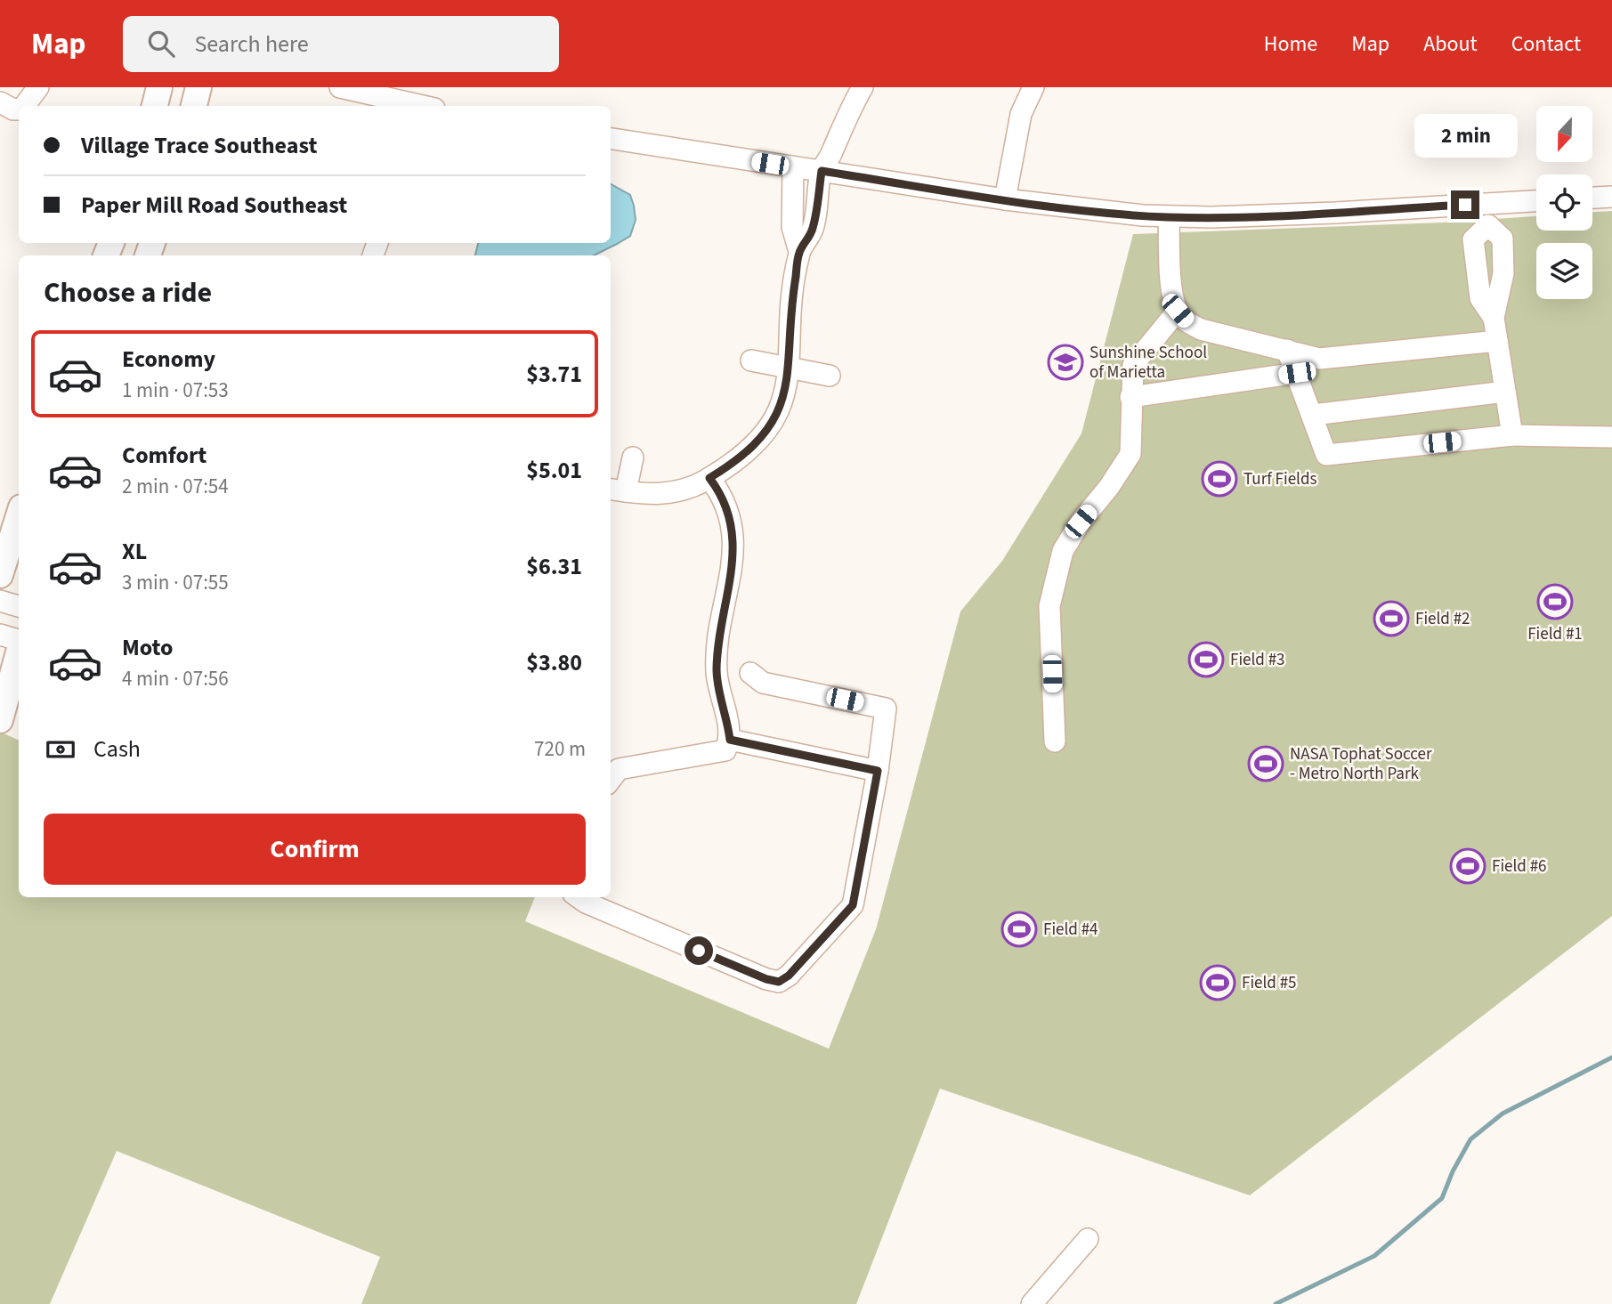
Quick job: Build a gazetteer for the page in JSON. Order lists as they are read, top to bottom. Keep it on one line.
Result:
{"places":{"school or university":["Sunshine School of Marietta"],"sports":["Turf Fields","Field #1","Field #2","Field #3","NASA Tophat Soccer - Metro North Park","Field #6","Field #4","Field #5"]},"north":"bottom","page":{"header":"Map","search":"Search here","nav":["Home","Map","About","Contact"],"banner":["Village Trace Southeast","Paper Mill Road Southeast"],"bubble":"2 min","heading":"Choose a ride","list":[{"name":"Economy","note":"1 min · 07:53","value":"$3.71"},{"name":"Comfort","note":"2 min · 07:54","value":"$5.01"},{"name":"XL","note":"3 min · 07:55","value":"$6.31"},{"name":"Moto","note":"4 min · 07:56","value":"$3.80"}],"pay":["Cash","720 m"],"buttons":"Confirm"}}
